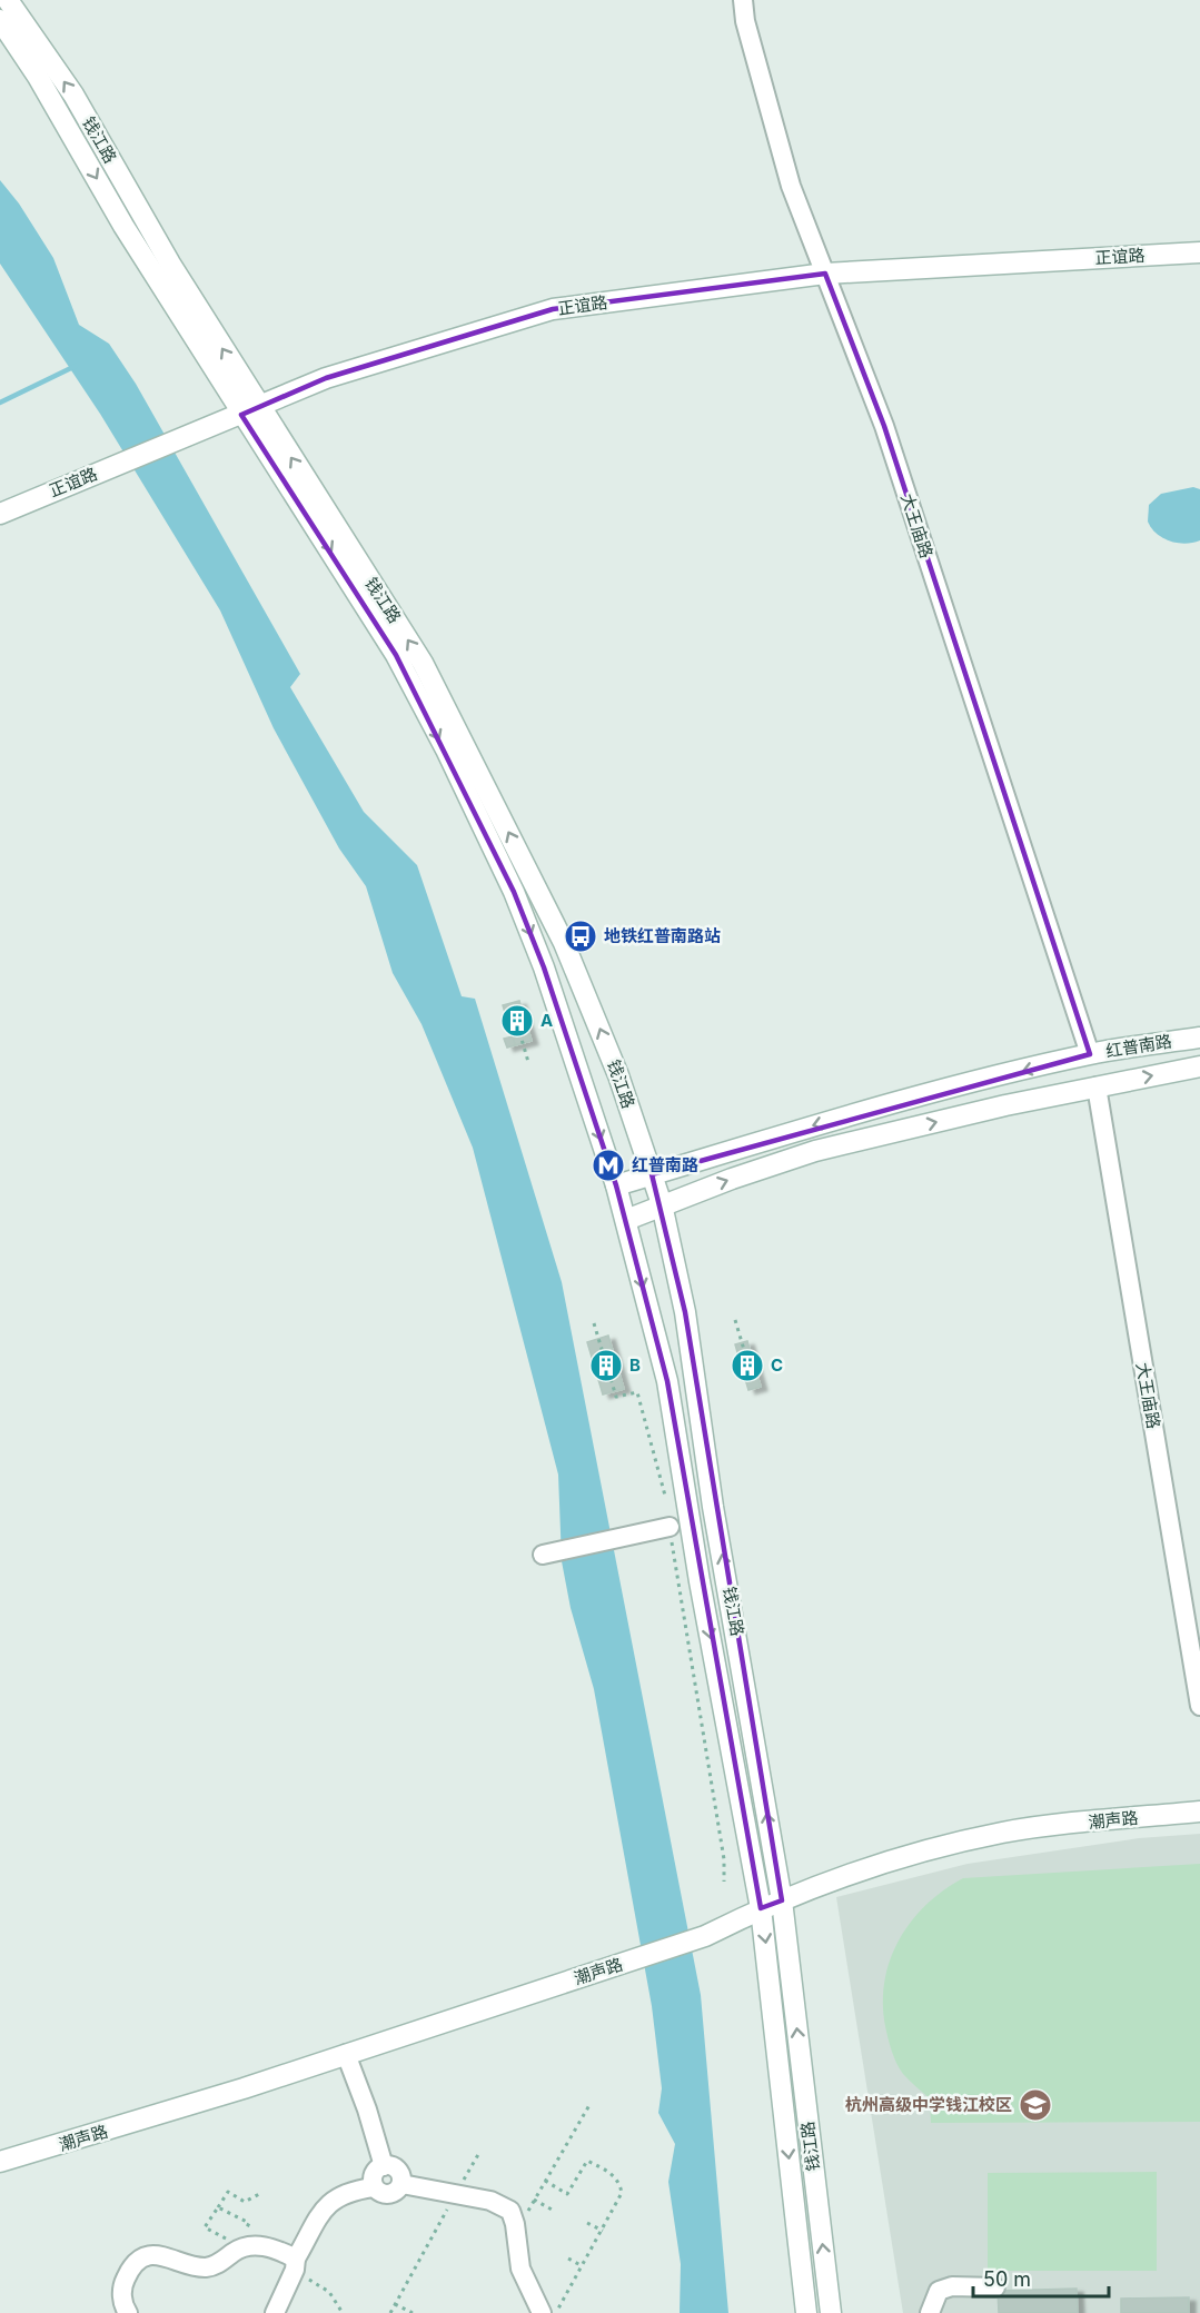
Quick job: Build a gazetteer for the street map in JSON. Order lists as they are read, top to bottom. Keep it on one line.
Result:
{"streets":{"main road":["钱江路","正谊路","红普南路","潮声路"],"street":["大王庙路"]},"crossings":[["钱江路","正谊路"],["钱江路","红普南路"],["钱江路","潮声路"],["正谊路","大王庙路"],["大王庙路","红普南路"]],"places":{"bus stop":["地铁红普南路站"],"building":["A","B","C"],"metro station":["红普南路"],"school or university":["杭州高级中学钱江校区"]},"scale_bar":"50 m"}
